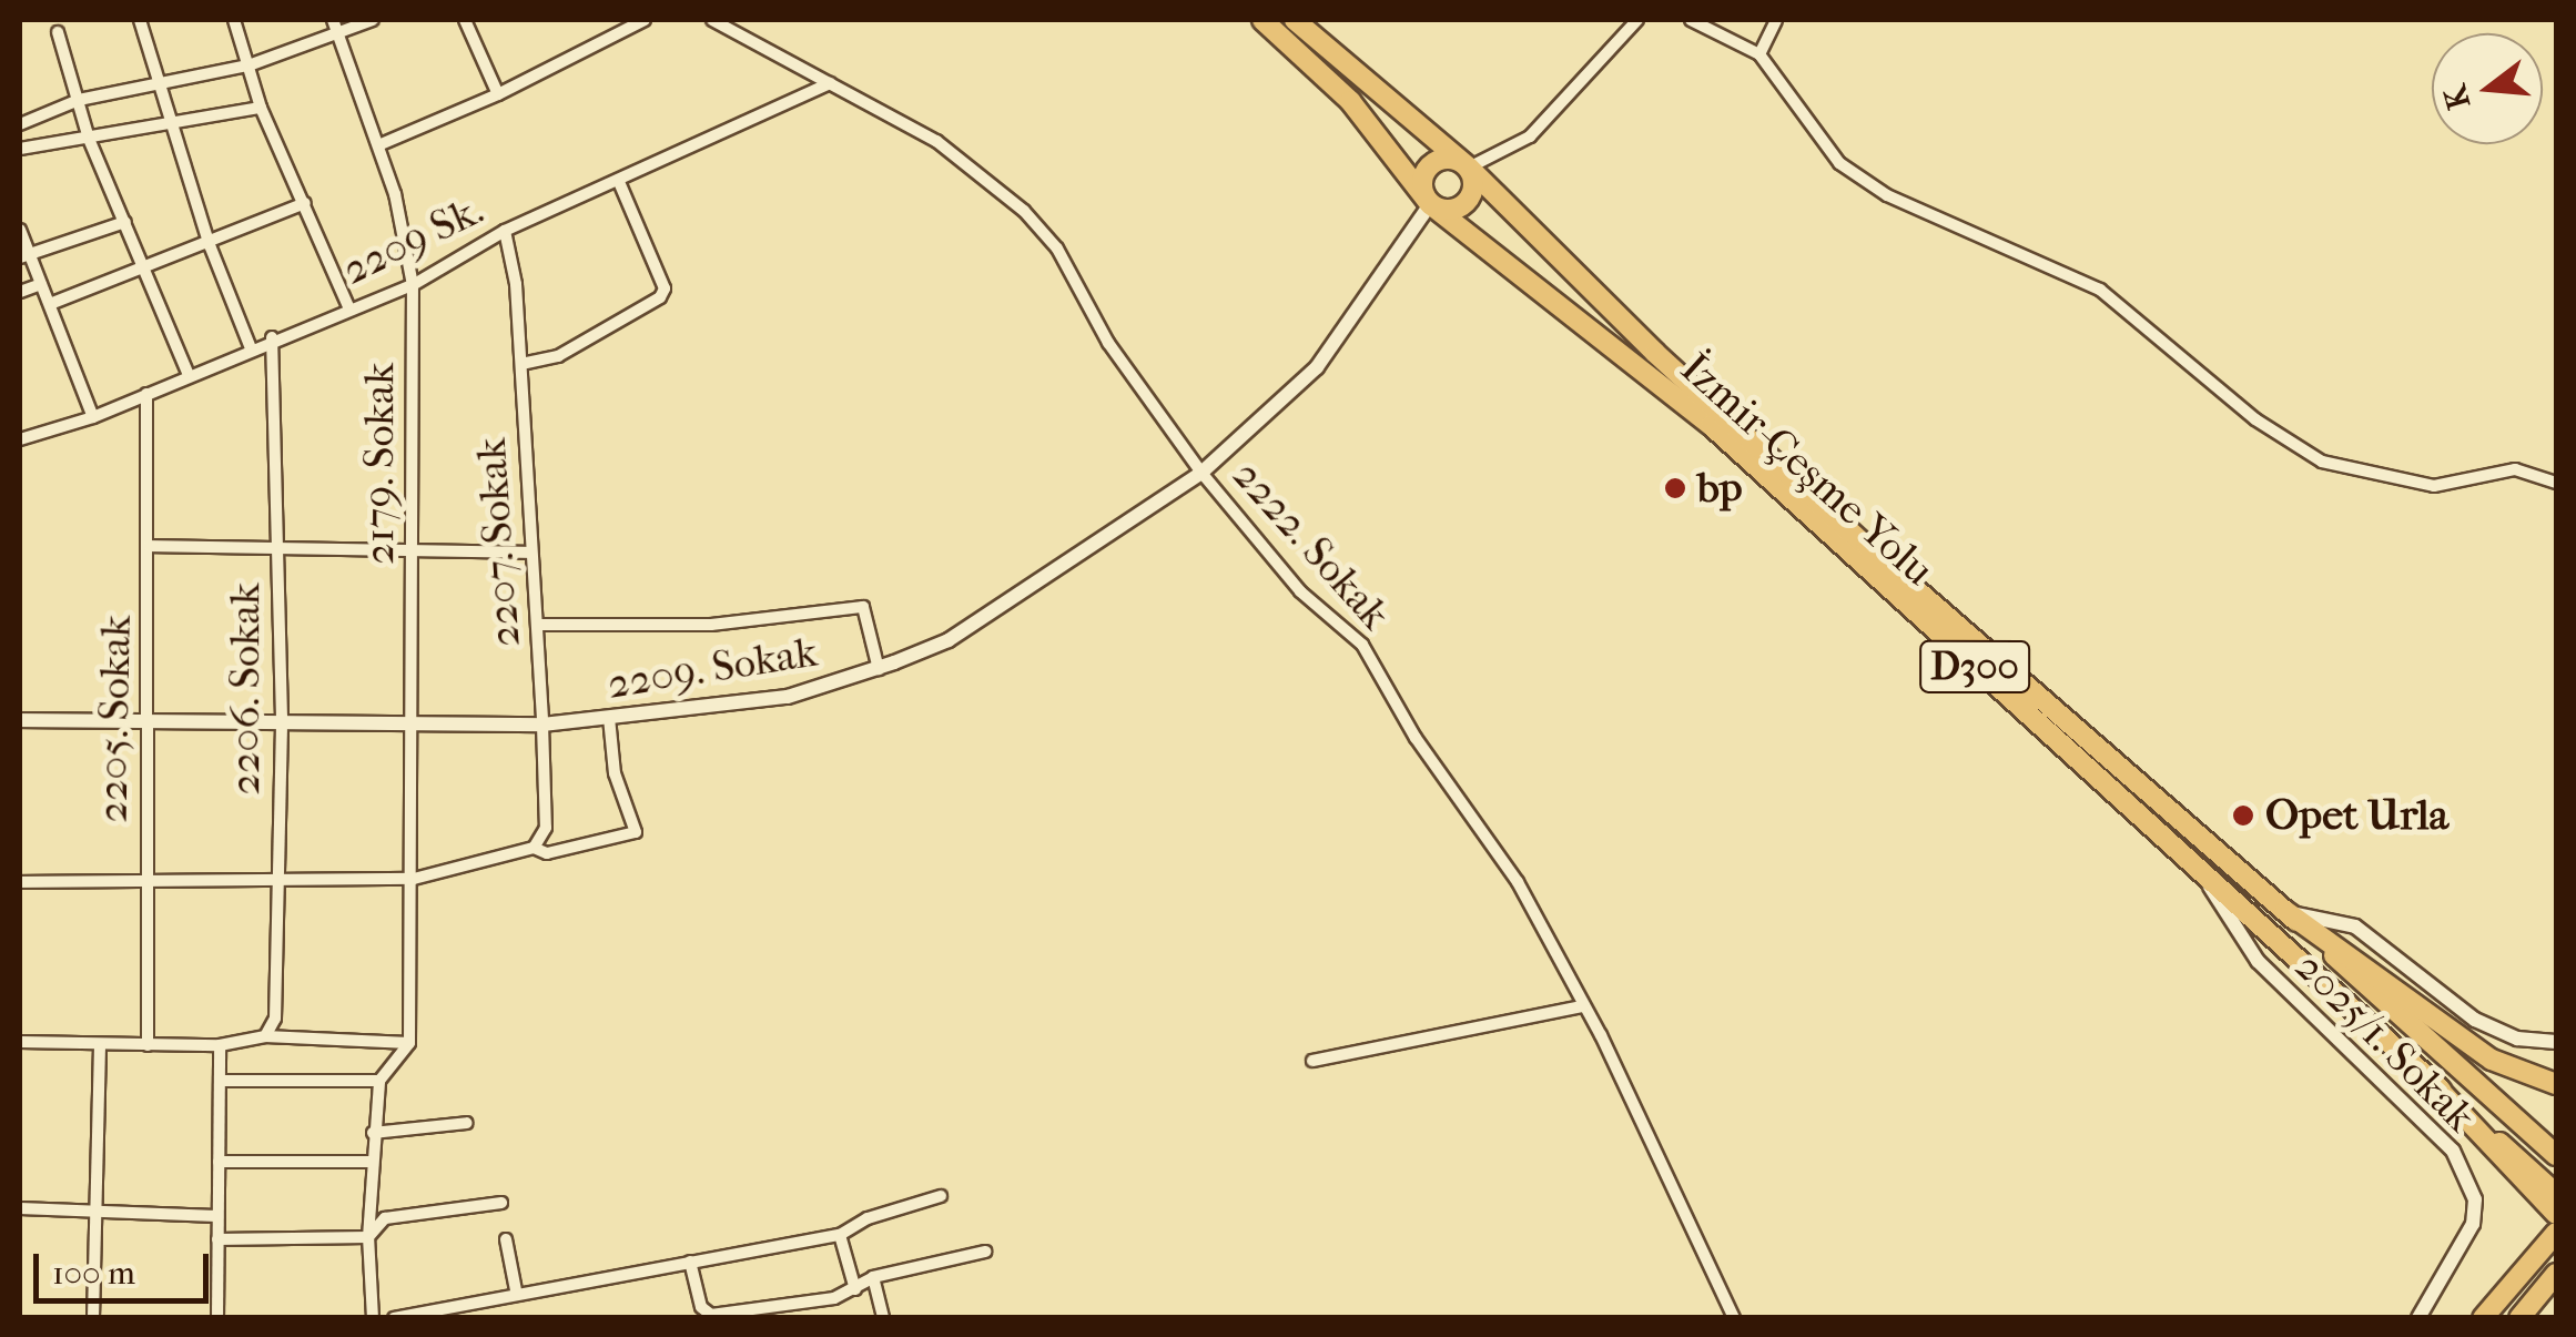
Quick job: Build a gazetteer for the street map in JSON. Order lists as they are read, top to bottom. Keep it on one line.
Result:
{"streets":{"highway":["İzmir-Çeşme Yolu","D300"],"street":["2209 Sk.","2179. Sokak","2207. Sokak","2222. Sokak","2209. Sokak","2206. Sokak","2205. Sokak","2025/1. Sokak"]},"crossings":[["2209 Sk.","2179. Sokak"],["2209 Sk.","2207. Sokak"],["2209 Sk.","2222. Sokak"],["2209 Sk.","2206. Sokak"],["2209 Sk.","2205. Sokak"],["2179. Sokak","2209. Sokak"],["İzmir-Çeşme Yolu","2209. Sokak"],["İzmir-Çeşme Yolu","2025/1. Sokak"],["2207. Sokak","2209. Sokak"],["2222. Sokak","2209. Sokak"],["2209. Sokak","2206. Sokak"],["2209. Sokak","2205. Sokak"]],"places":["bp","Opet Urla"],"scale_bar":"100 m","north":"left"}
